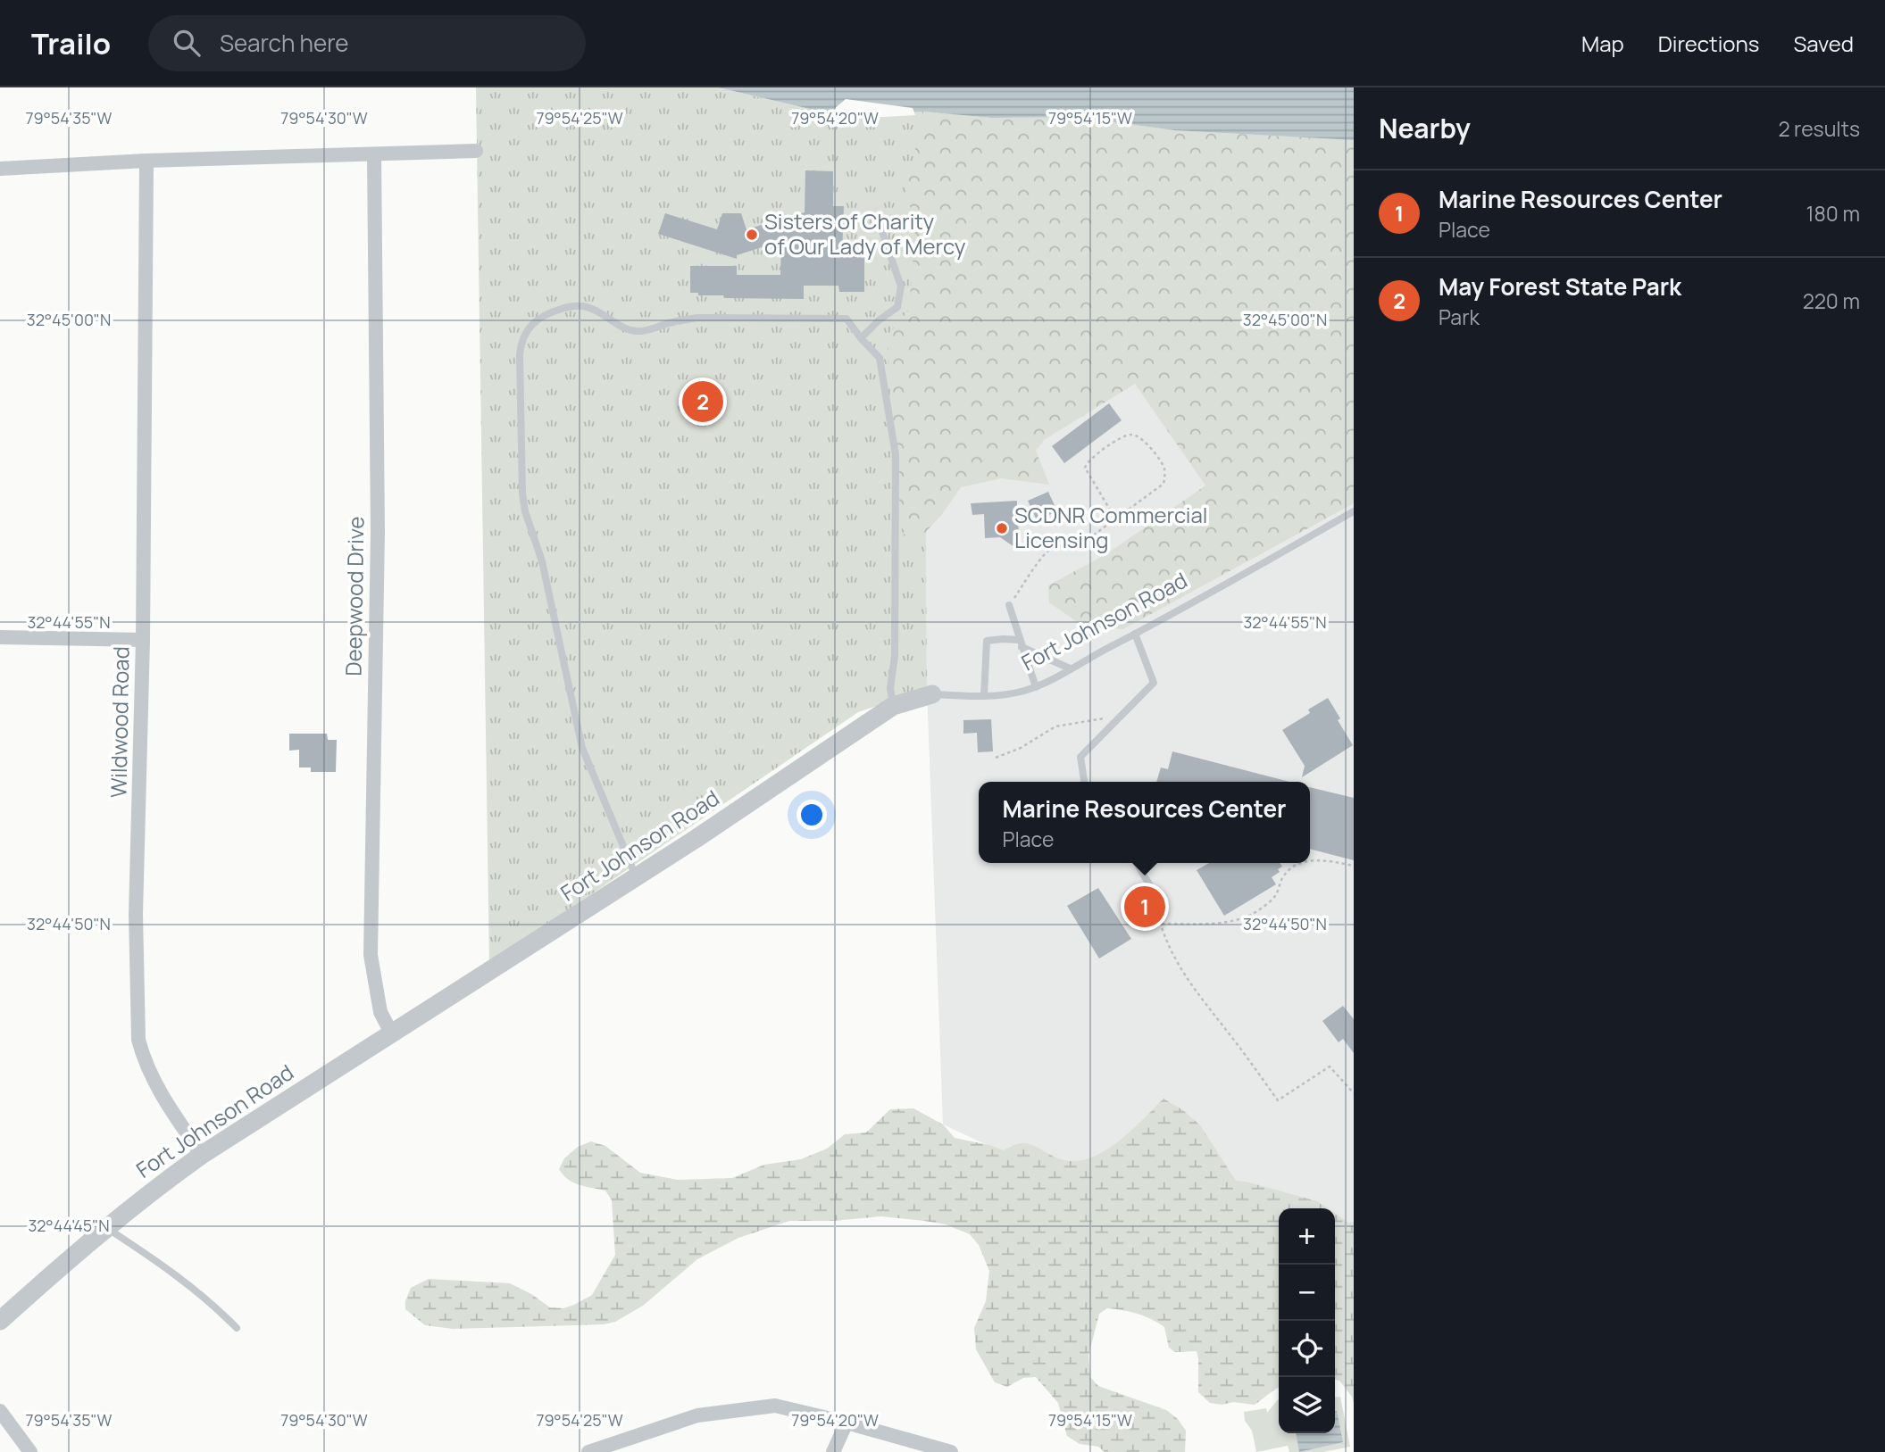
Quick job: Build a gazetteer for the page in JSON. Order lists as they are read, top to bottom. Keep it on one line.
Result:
{"streets":{"street":["Deepwood Drive","Fort Johnson Road","Wildwood Road"]},"crossings":[["Deepwood Drive","Fort Johnson Road"],["Fort Johnson Road","Wildwood Road"]],"places":["Sisters of Charity of Our Lady of Mercy","SCDNR Commercial Licensing"],"page":{"header":"Trailo","search":"Search here","nav":["Map","Directions","Saved"],"heading":["Nearby","2 results"],"list":[{"mark":"1","name":"Marine Resources Center","note":"Place","value":"180 m"},{"mark":"2","name":"May Forest State Park","note":"Park","value":"220 m"}],"pins":["2","1"],"popup":["Marine Resources Center","Place"],"map_buttons":["+","−"]},"coordinates":["79°54'35\"W","79°54'30\"W","79°54'25\"W","79°54'20\"W","79°54'15\"W","32°45'00\"N","32°44'55\"N","32°44'50\"N","32°44'45\"N"]}
